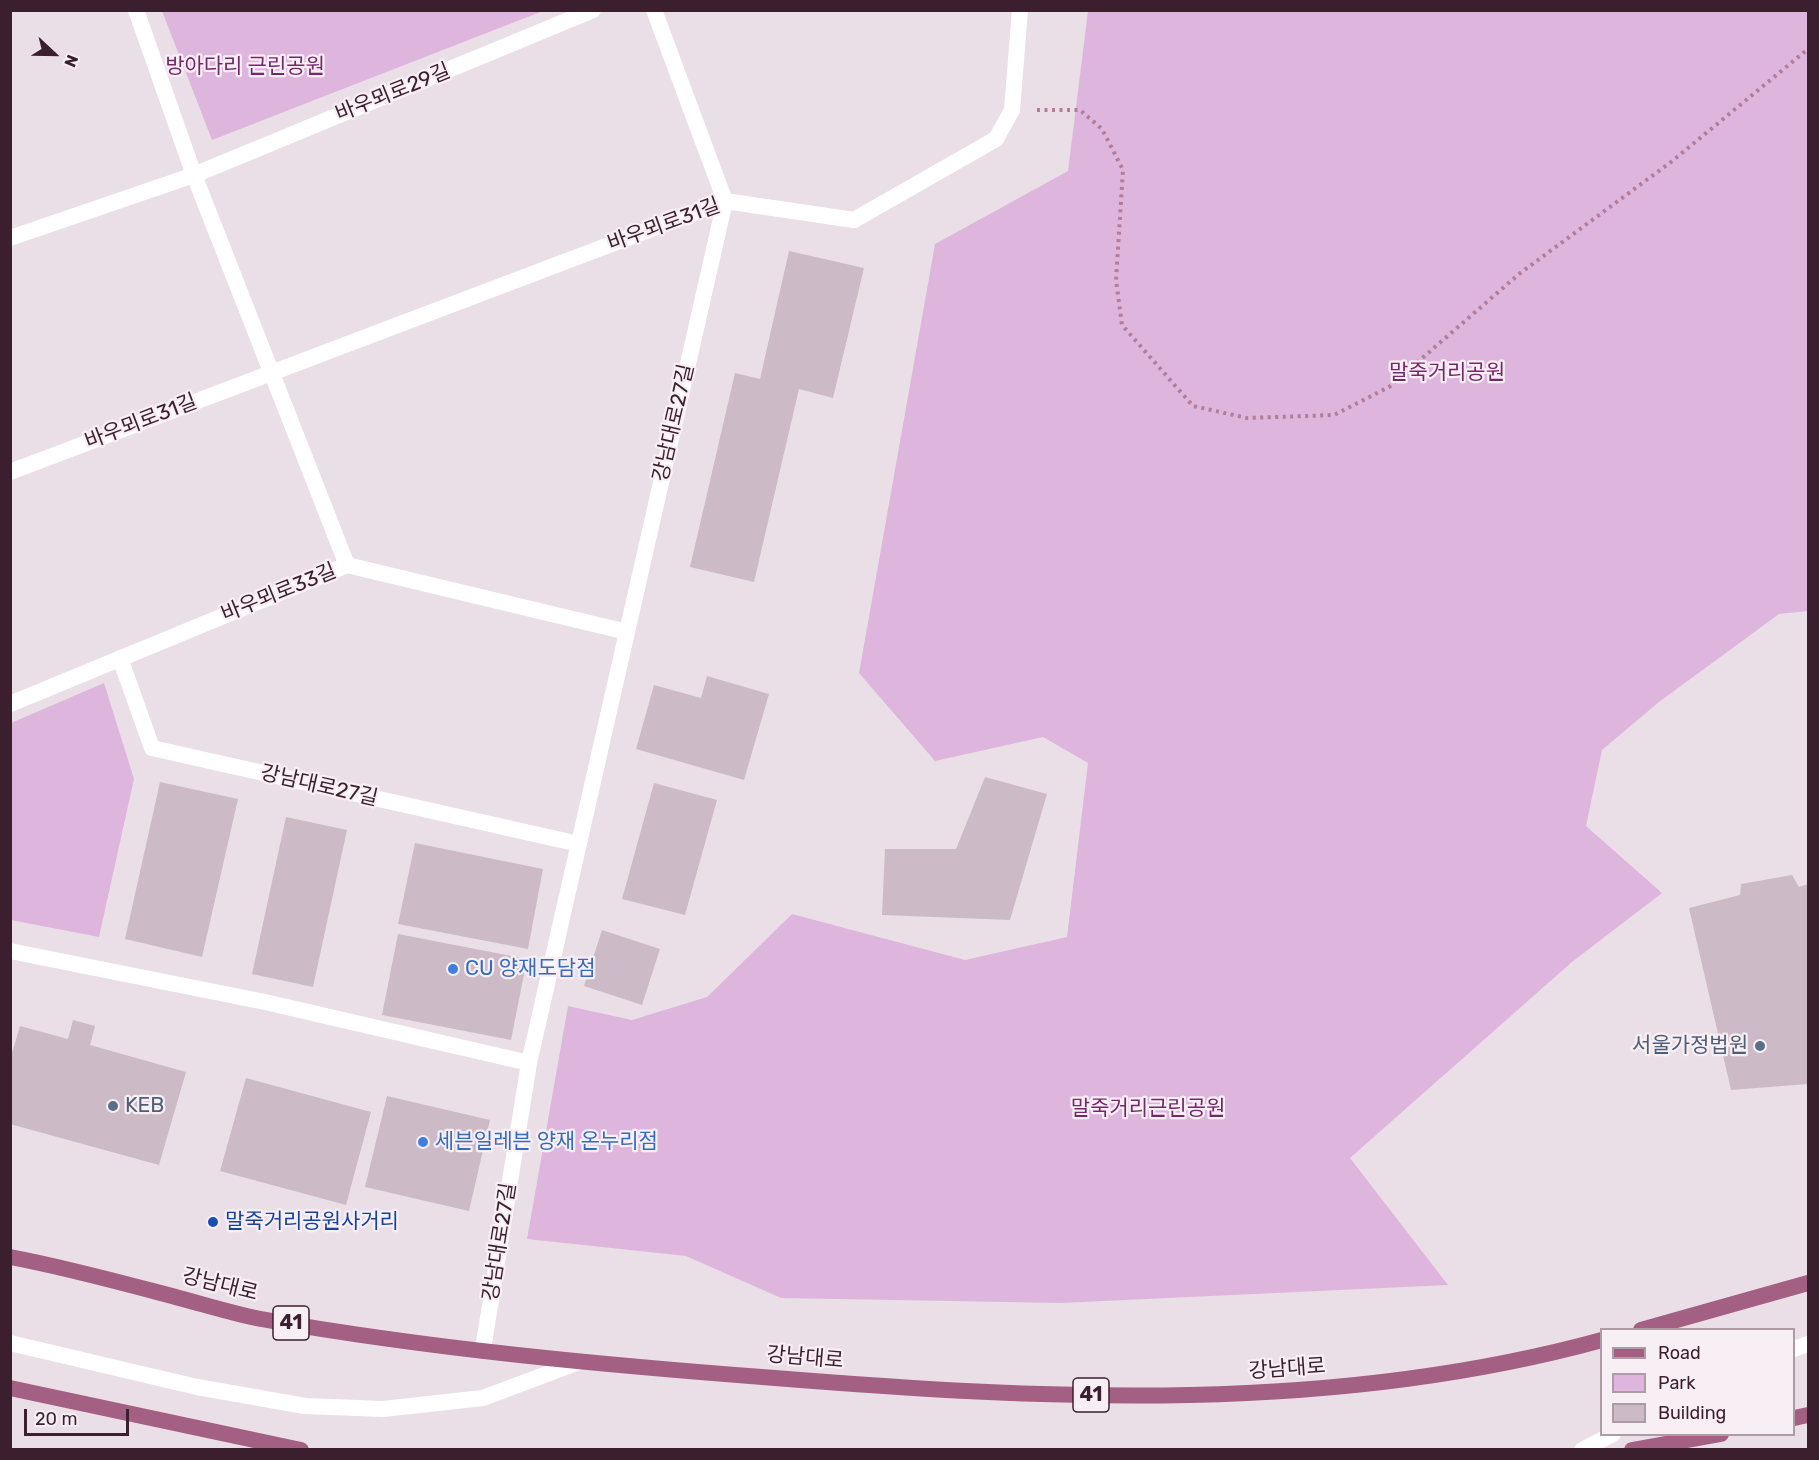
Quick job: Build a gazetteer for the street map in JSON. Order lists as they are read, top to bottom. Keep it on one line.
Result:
{"streets":{"main road":["강남대로","41"],"street":["바우뫼로29길","바우뫼로31길","강남대로27길","바우뫼로33길"]},"crossings":[["바우뫼로31길","강남대로27길"],["강남대로27길","바우뫼로33길"],["강남대로27길","강남대로"]],"parks":["방아다리 근린공원","말죽거리공원","말죽거리근린공원"],"places":["CU 양재도담점","서울가정법원","KEB","세븐일레븐 양재 온누리점","말죽거리공원사거리"],"legend":["Road","Park","Building"],"scale_bar":"20 m","north":"right"}
